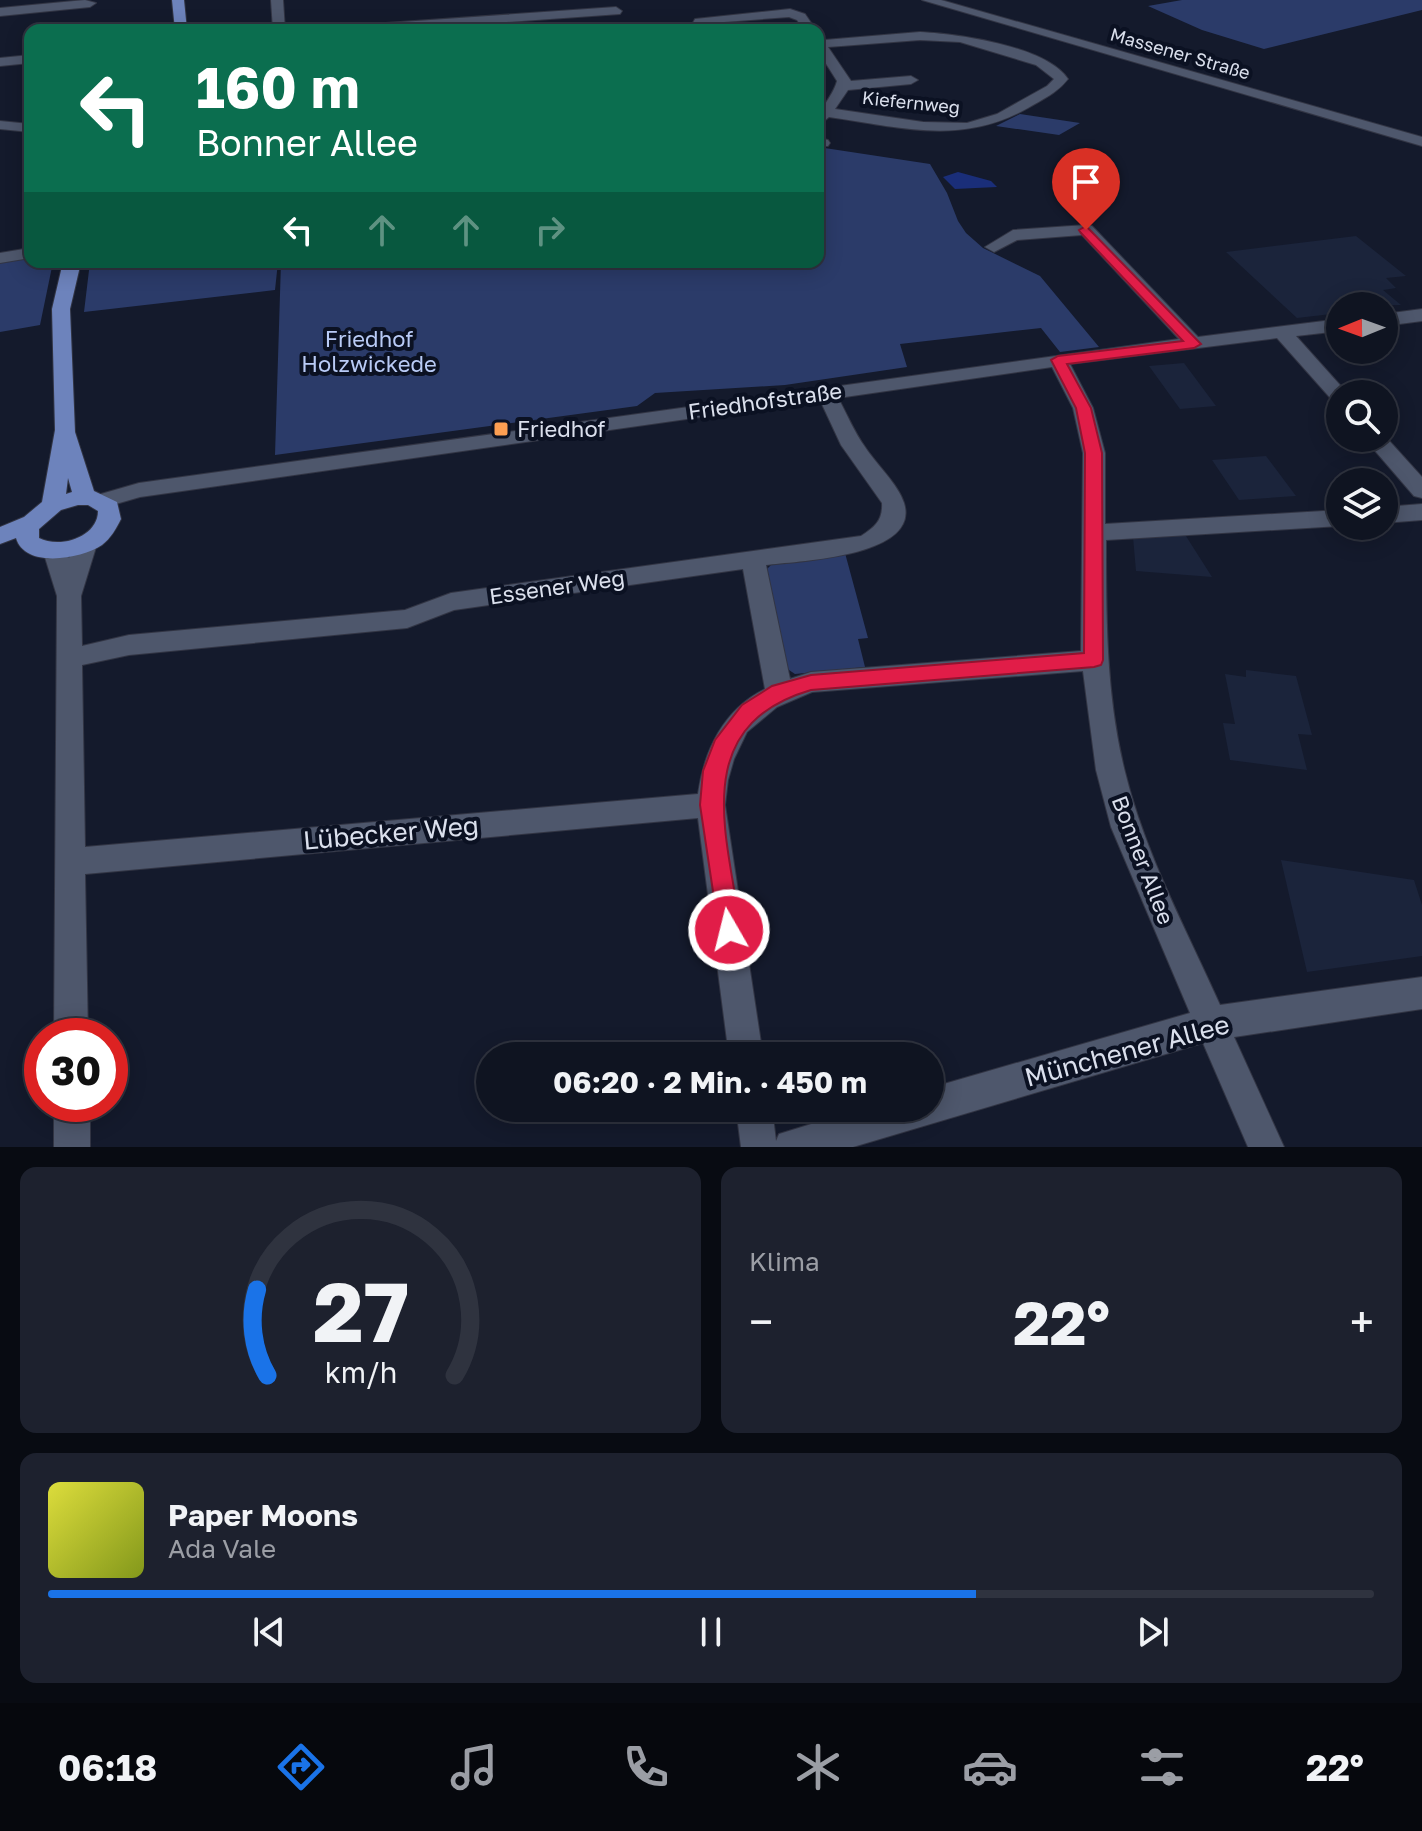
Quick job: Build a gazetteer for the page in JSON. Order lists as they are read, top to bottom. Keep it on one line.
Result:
{"streets":{"street":["Massener Straße","Kiefernweg","Friedhofstraße","Essener Weg","Lübecker Weg","Bonner Allee","Münchener Allee"]},"crossings":[["Friedhofstraße","Essener Weg"],["Friedhofstraße","Bonner Allee"],["Bonner Allee","Münchener Allee"]],"parks":["Friedhof Holzwickede"],"places":{"transit":["Friedhof"]},"north":"left","page":{"turn":["160 m","Bonner Allee"],"limit":"30","trip":"06:20 · 2 Min. · 450 m","tile":"Klima","heat":["−","22°","+"],"song":["Paper Moons","Ada Vale"],"tabs":["06:18","22°"],"gauge":["27","km/h"]}}
